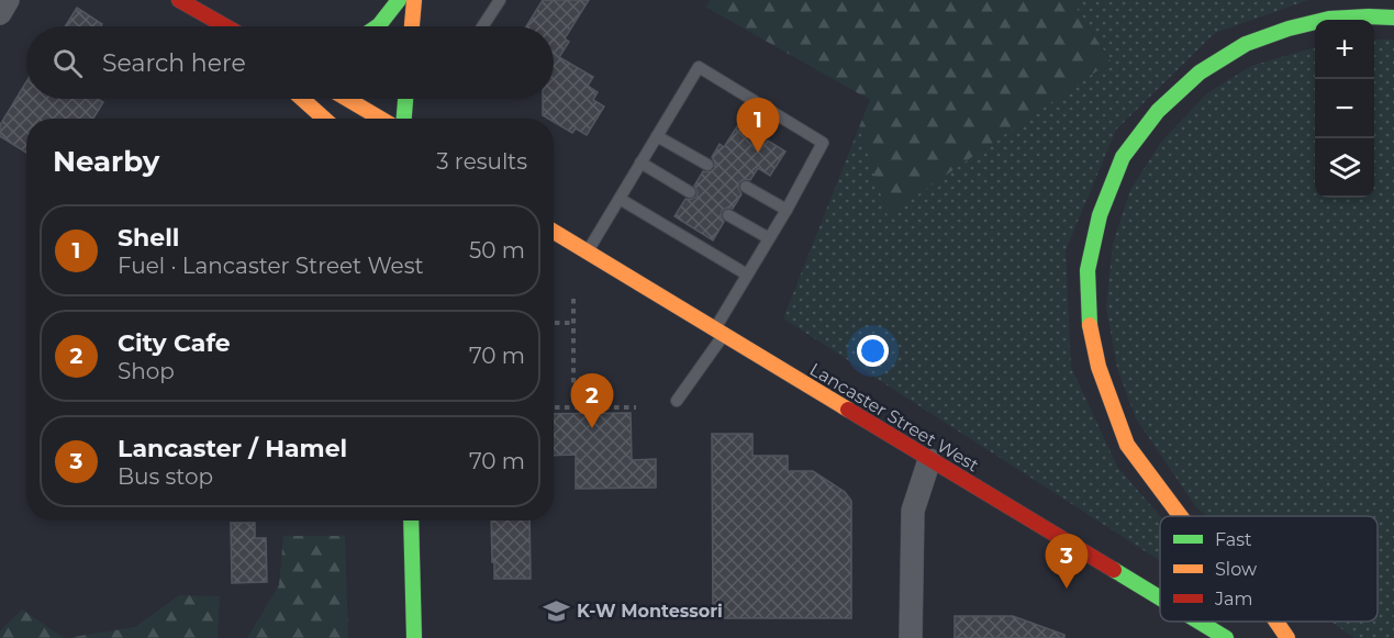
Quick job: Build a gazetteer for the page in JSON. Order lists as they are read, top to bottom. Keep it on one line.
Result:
{"streets":{"main road":["Lancaster Street West"]},"places":{"school or university":["K-W Montessori"]},"legend":["Fast","Slow","Jam"],"page":{"map_buttons":["+","−"],"search":"Search here","pins":["1","2","3"],"heading":["Nearby","3 results"],"list":[{"mark":"1","name":"Shell","note":"Fuel · Lancaster Street West","value":"50 m"},{"mark":"2","name":"City Cafe","note":"Shop","value":"70 m"},{"mark":"3","name":"Lancaster / Hamel","note":"Bus stop","value":"70 m"}]}}
